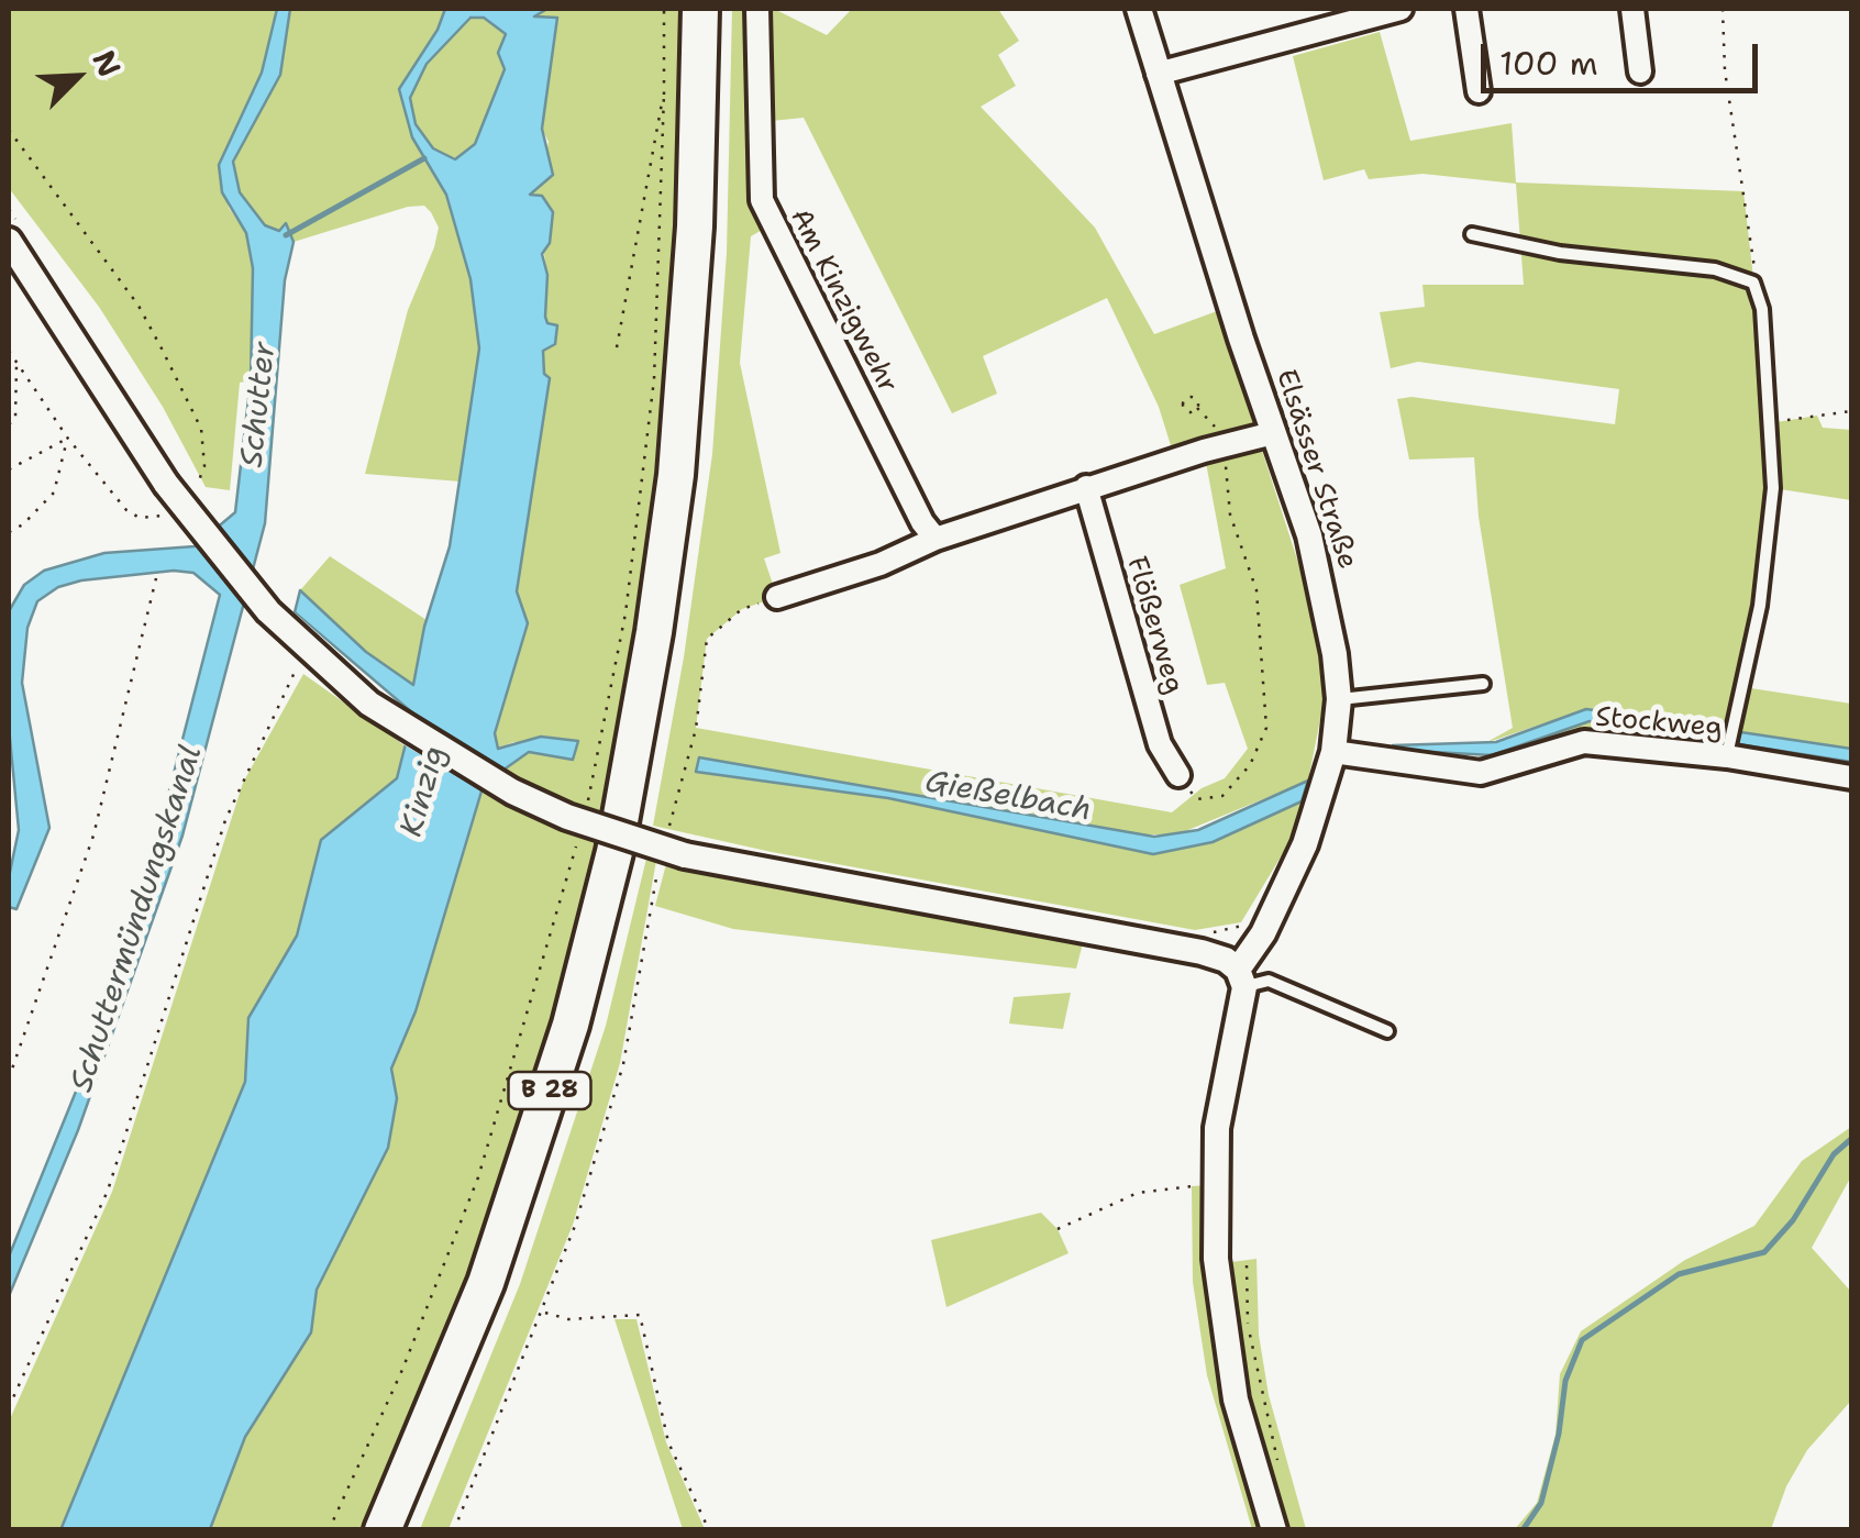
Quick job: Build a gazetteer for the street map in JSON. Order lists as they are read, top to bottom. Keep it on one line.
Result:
{"streets":{"highway":["B 28"],"street":["Am Kinzigwehr","Elsässer Straße","Flößerweg","Stockweg"]},"crossings":[["Elsässer Straße","Stockweg"]],"water":["Schutter","Kinzig","Gießelbach","Schuttermündungskanal"],"scale_bar":"100 m","north":"top right"}
